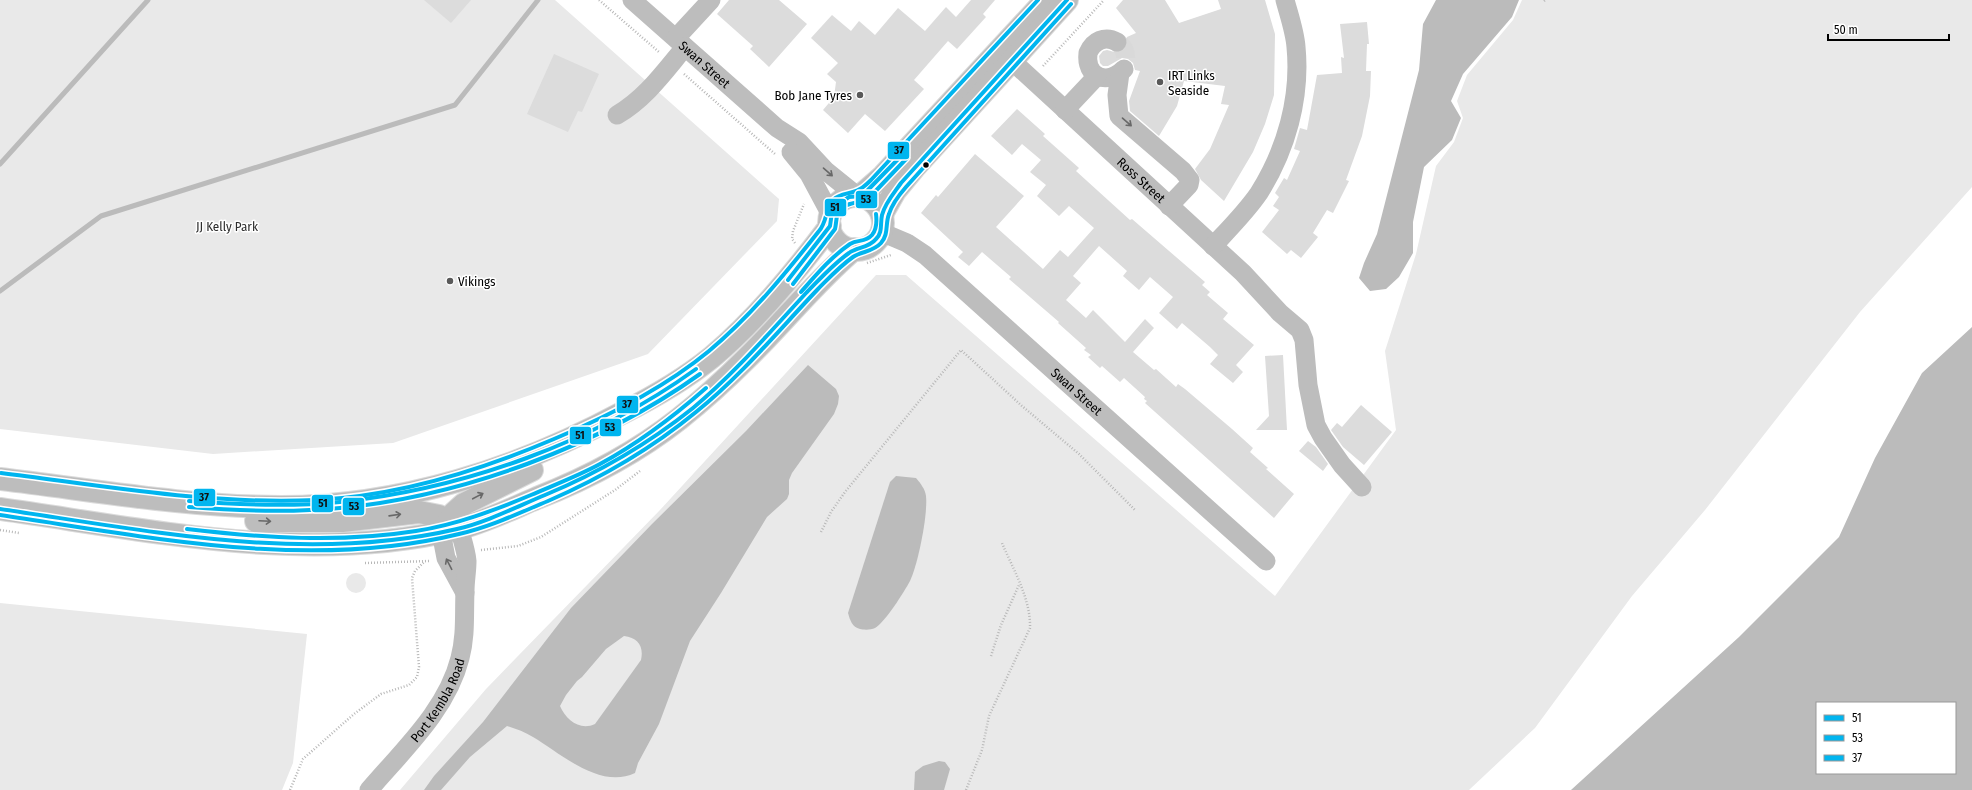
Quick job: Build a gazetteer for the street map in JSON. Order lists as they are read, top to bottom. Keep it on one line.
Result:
{"streets":{"street":["Swan Street","Ross Street","Port Kembla Road"]},"parks":["JJ Kelly Park"],"places":["IRT Links Seaside","Bob Jane Tyres","Vikings"],"lines":["transit line 51","transit line 37","transit line 53"],"legend":["51","53","37"],"scale_bar":"50 m"}
